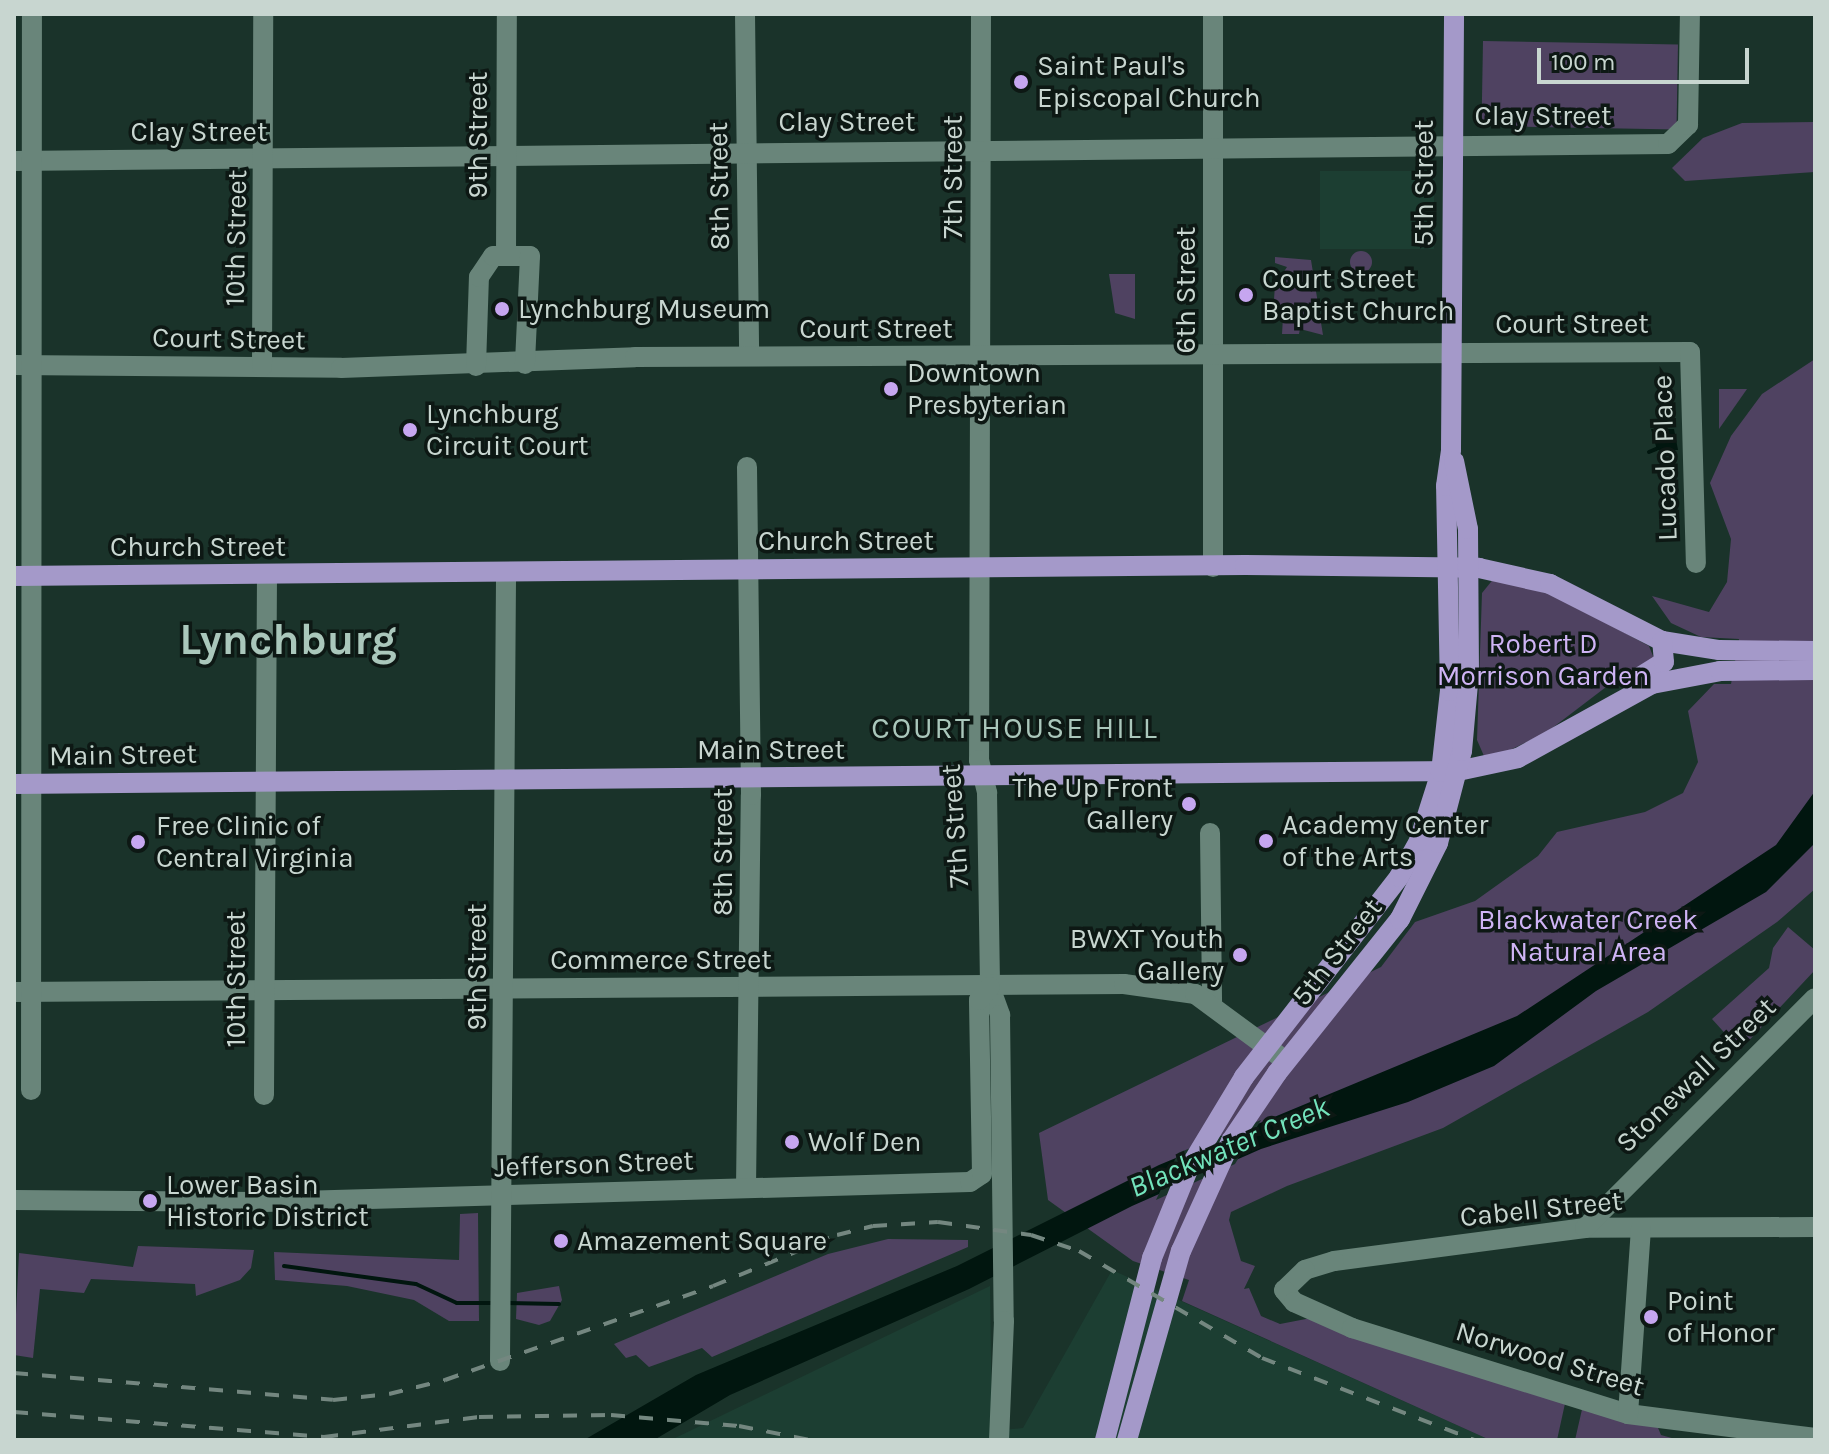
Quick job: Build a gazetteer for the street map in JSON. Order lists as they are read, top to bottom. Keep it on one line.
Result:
{"streets":{"main road":["5th Street","Church Street","Main Street"],"street":["Clay Street","9th Street","7th Street","8th Street","10th Street","6th Street","Court Street","Lucado Place","Commerce Street","Stonewall Street","Jefferson Street","Cabell Street","Norwood Street"]},"crossings":[["Clay Street","9th Street"],["Clay Street","7th Street"],["Clay Street","5th Street"],["Clay Street","8th Street"],["Clay Street","10th Street"],["Clay Street","6th Street"],["9th Street","Church Street"],["9th Street","Main Street"],["9th Street","Commerce Street"],["9th Street","Jefferson Street"],["7th Street","Court Street"],["7th Street","Church Street"],["7th Street","Main Street"],["7th Street","Commerce Street"],["7th Street","Jefferson Street"],["5th Street","Court Street"],["5th Street","Church Street"],["5th Street","Main Street"],["5th Street","Commerce Street"],["8th Street","Court Street"],["8th Street","Church Street"],["8th Street","Main Street"],["8th Street","Commerce Street"],["8th Street","Jefferson Street"],["10th Street","Court Street"],["10th Street","Church Street"],["10th Street","Main Street"],["10th Street","Commerce Street"],["6th Street","Court Street"],["6th Street","Church Street"],["Court Street","Lucado Place"],["Commerce Street","Jefferson Street"],["Stonewall Street","Cabell Street"],["Cabell Street","Norwood Street"]],"districts":["Lynchburg","COURT HOUSE HILL"],"water":["Blackwater Creek"],"parks":["Robert D Morrison Garden","Blackwater Creek Natural Area"],"places":["Saint Paul's Episcopal Church","Court Street Baptist Church","Lynchburg Museum","Downtown Presbyterian","Lynchburg Circuit Court","The Up Front Gallery","Academy Center of the Arts","Free Clinic of Central Virginia","BWXT Youth Gallery","Wolf Den","Lower Basin Historic District","Amazement Square","Point of Honor"],"scale_bar":"100 m"}
